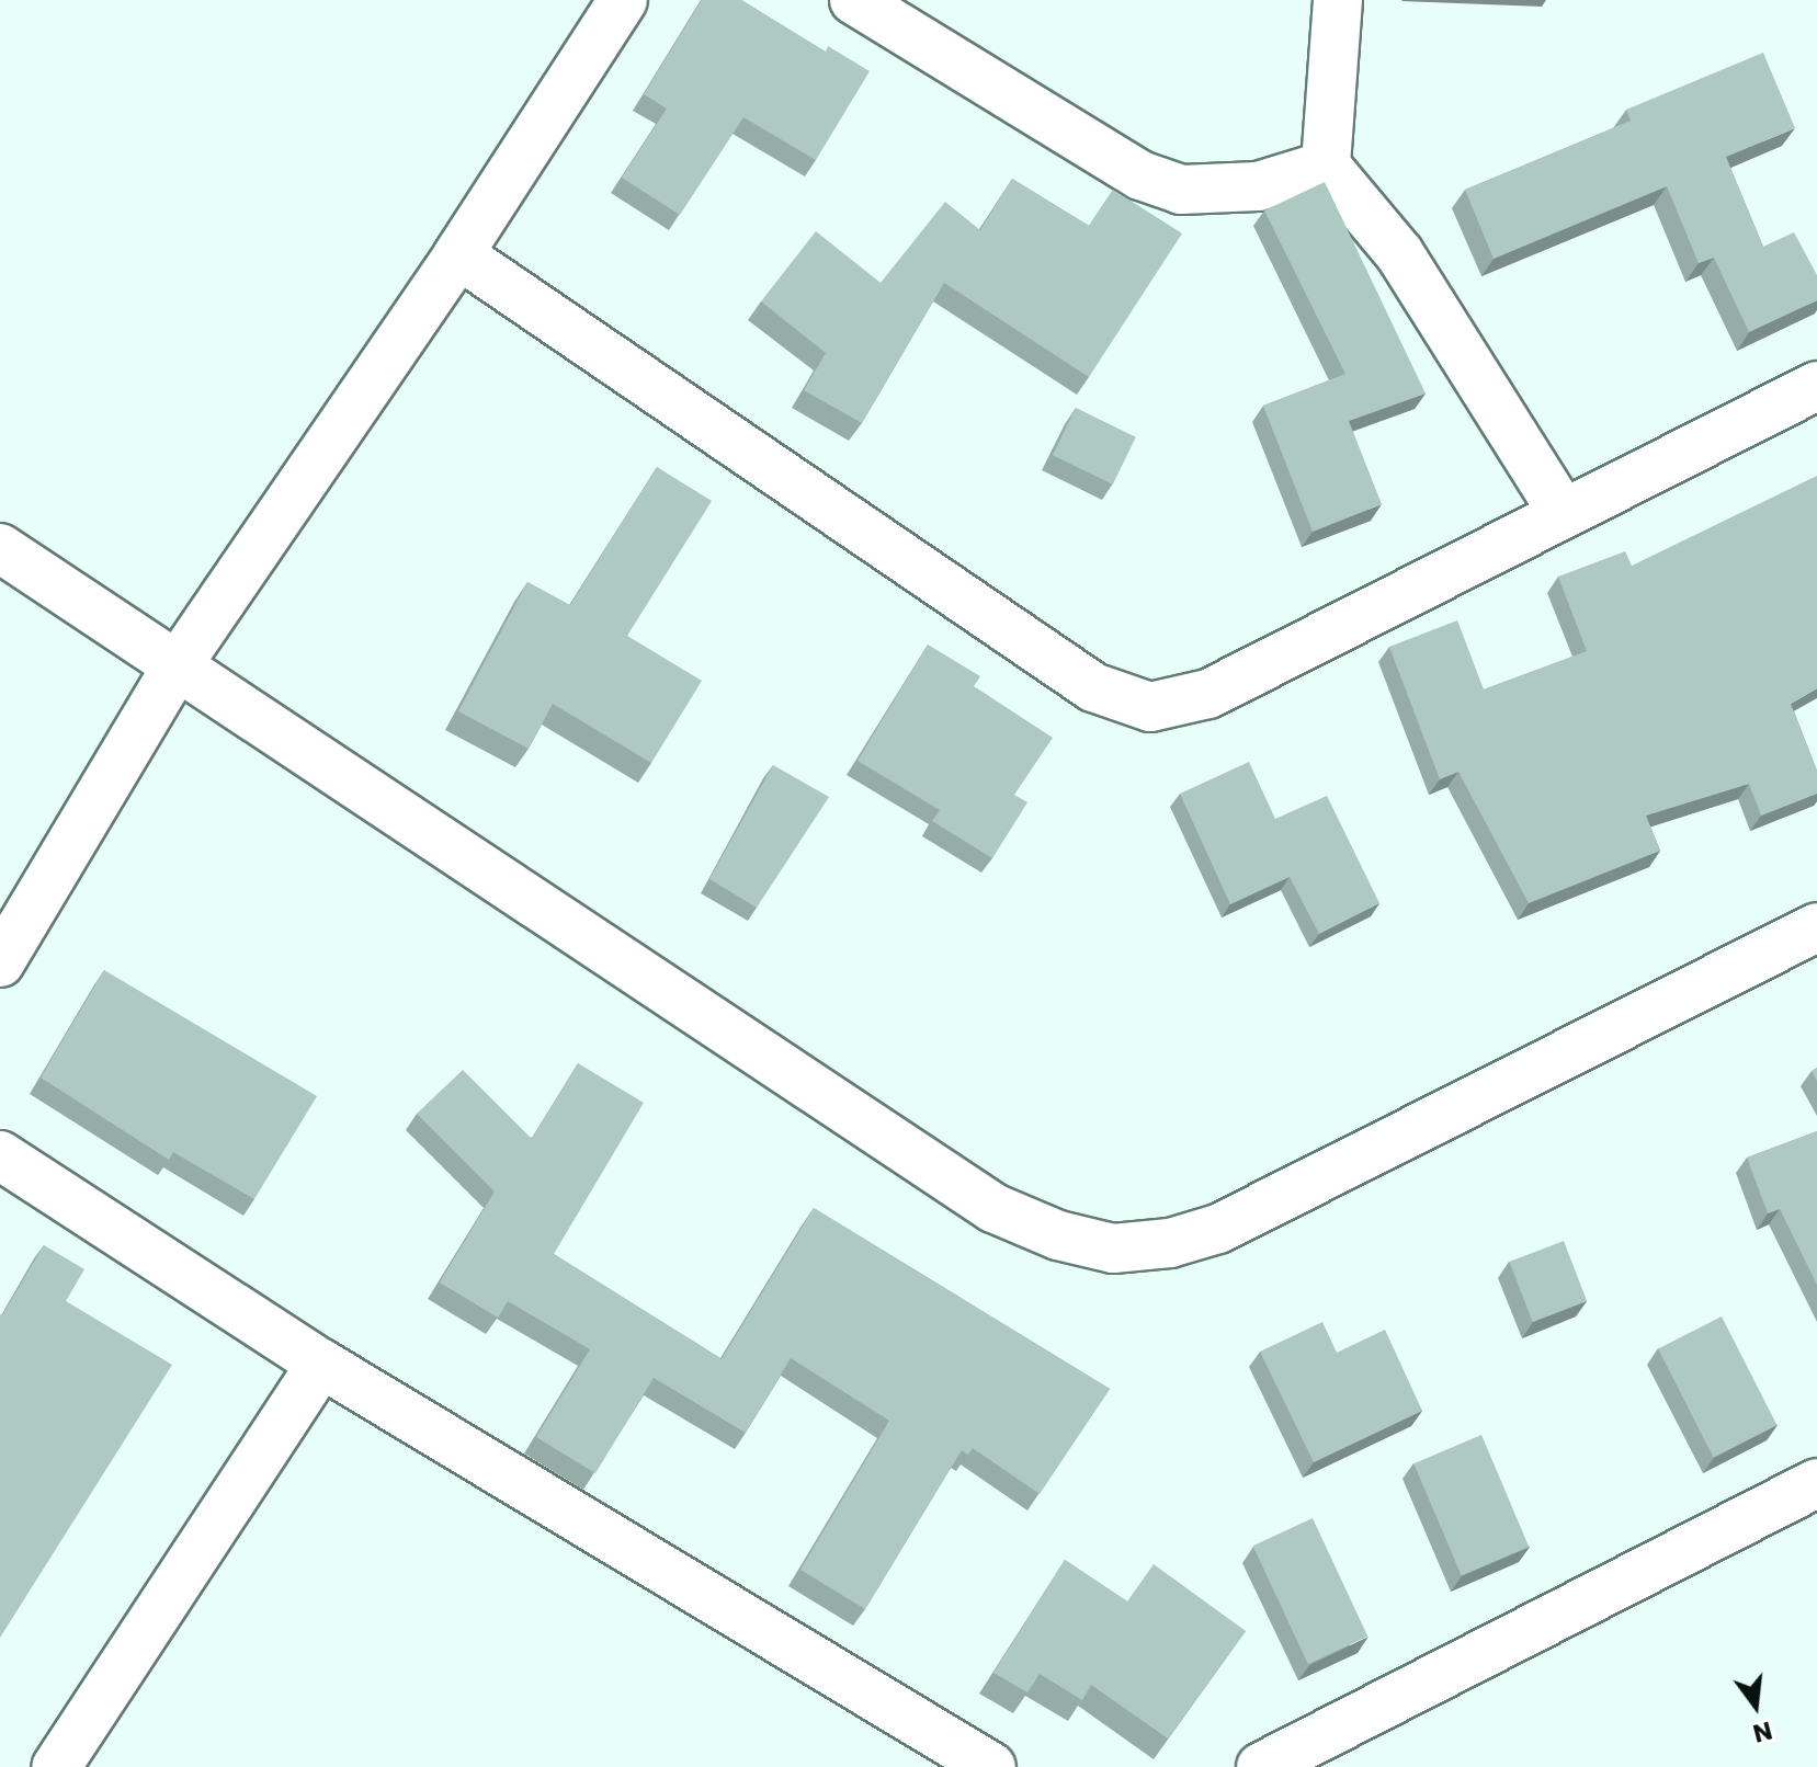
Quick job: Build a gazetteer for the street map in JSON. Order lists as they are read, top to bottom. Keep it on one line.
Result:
{"north":"bottom"}
